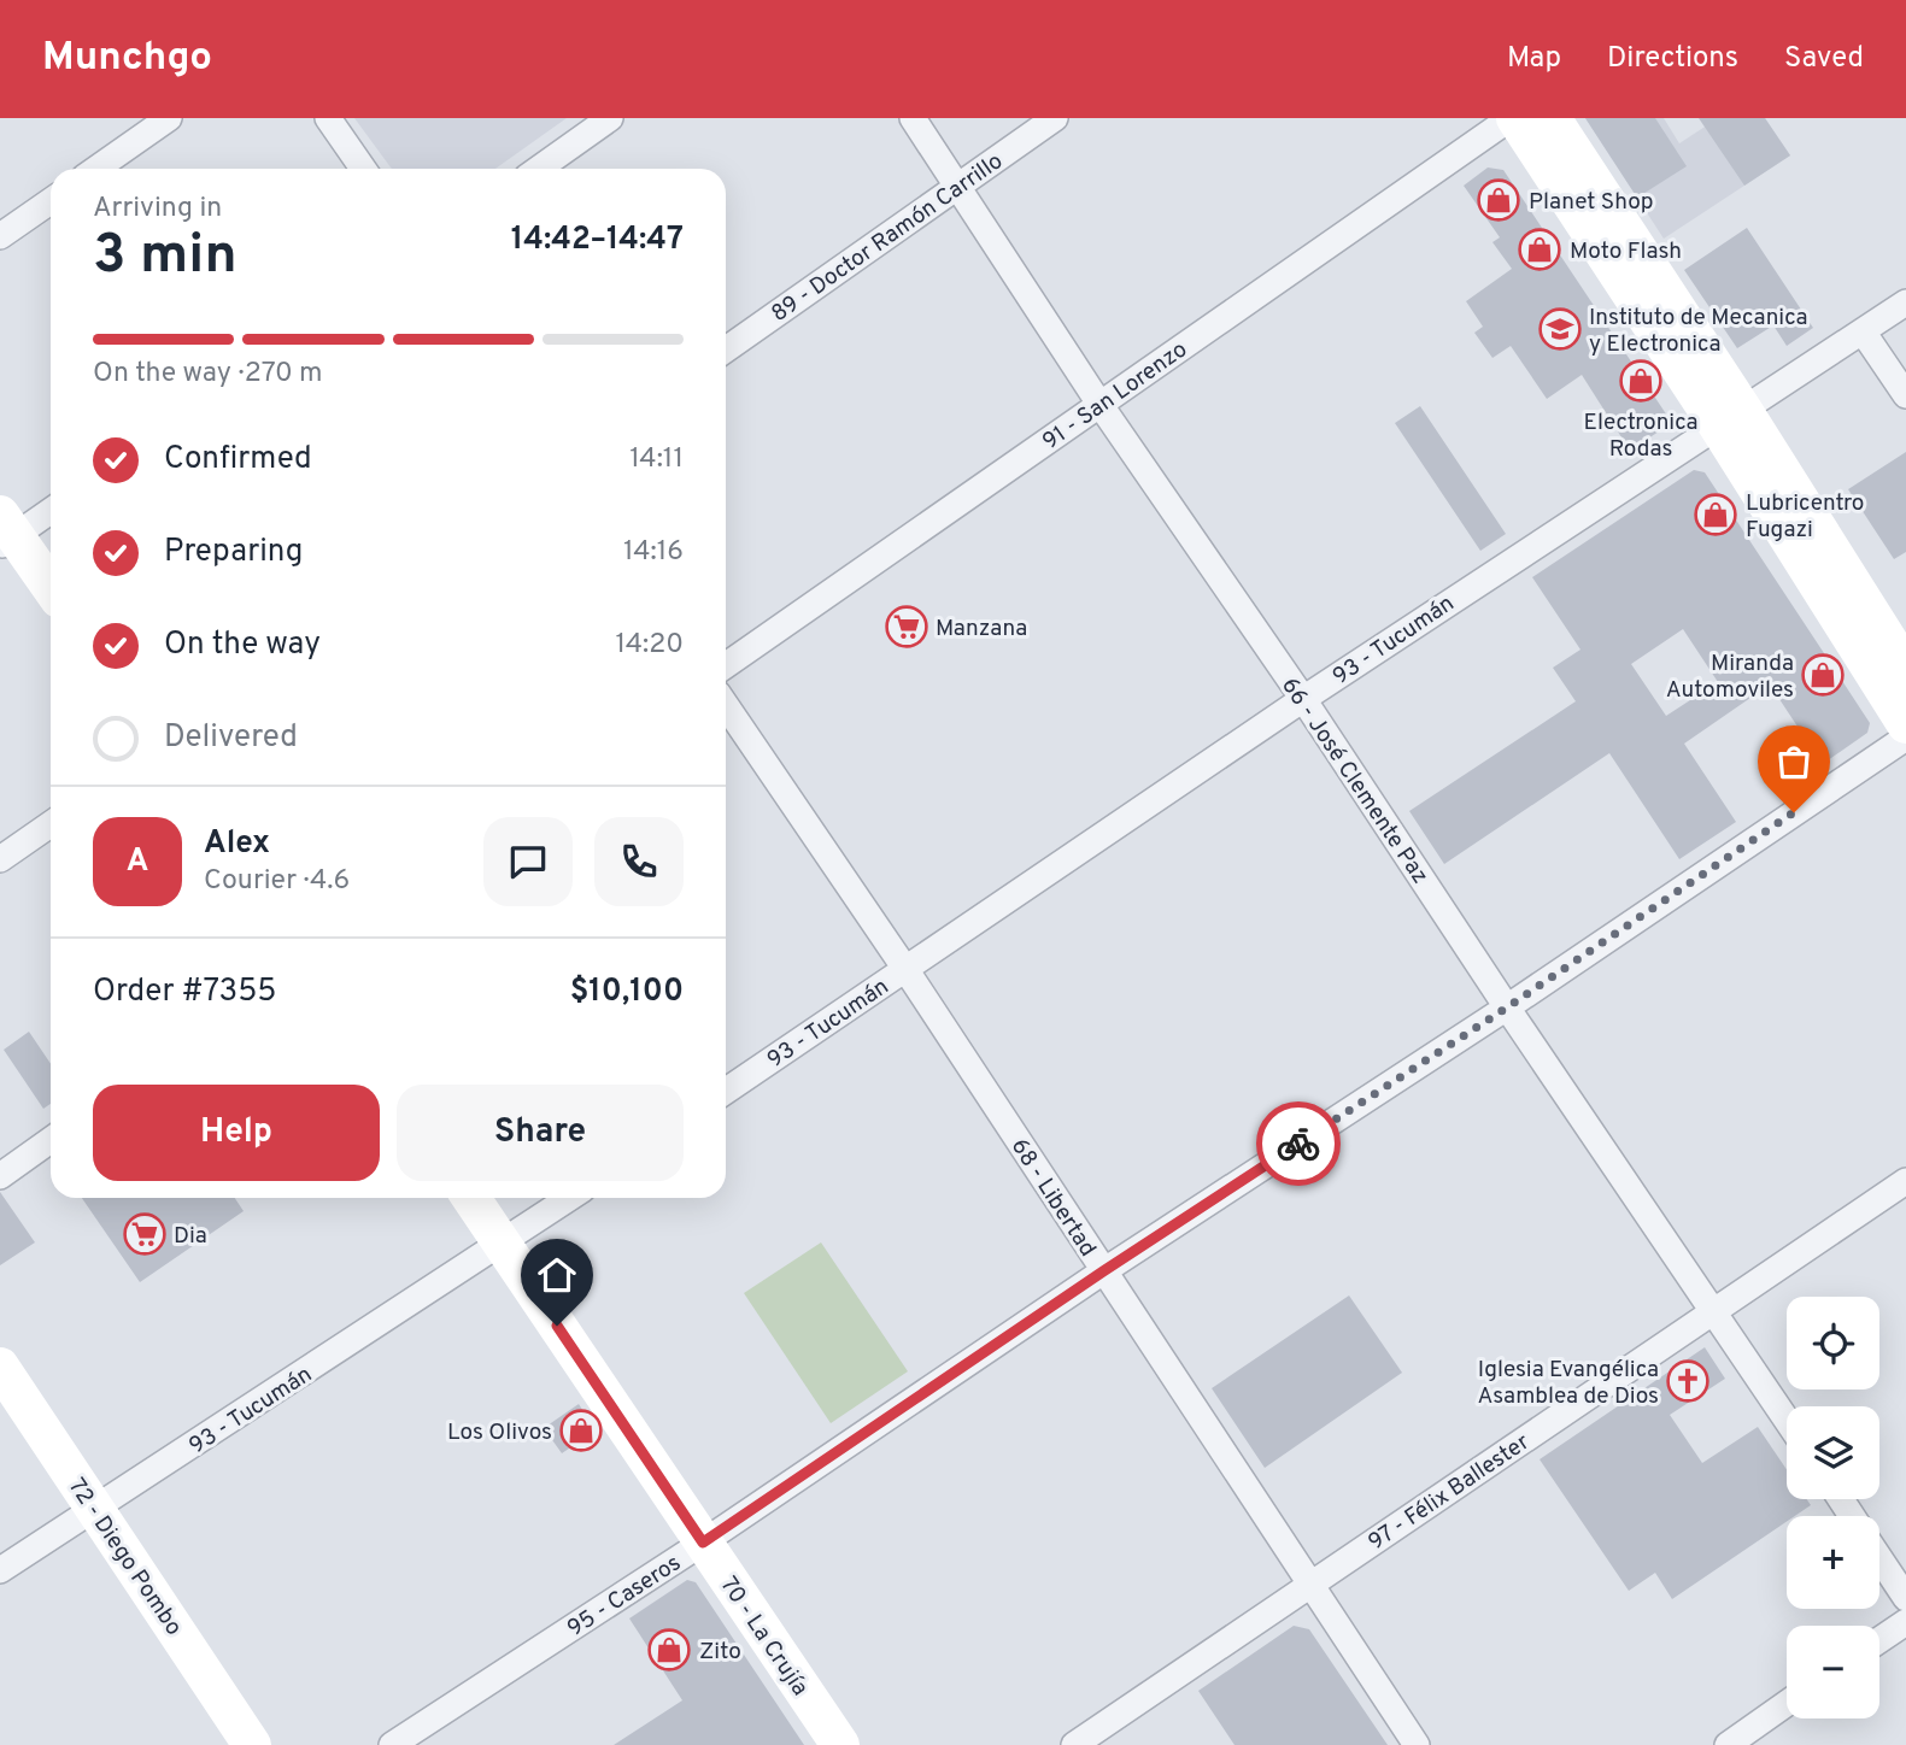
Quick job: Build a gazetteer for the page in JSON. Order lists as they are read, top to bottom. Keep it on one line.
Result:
{"streets":{"main road":["72 - Diego Pombo","70 - La Crujía"],"street":["89 - Doctor Ramón Carrillo","91 - San Lorenzo","93 - Tucumán","66 - José Clemente Paz","68 - Libertad","97 - Félix Ballester","95 - Caseros"]},"crossings":[["89 - Doctor Ramón Carrillo","66 - José Clemente Paz"],["91 - San Lorenzo","66 - José Clemente Paz"],["93 - Tucumán","66 - José Clemente Paz"],["93 - Tucumán","68 - Libertad"],["93 - Tucumán","72 - Diego Pombo"],["93 - Tucumán","70 - La Crujía"],["66 - José Clemente Paz","97 - Félix Ballester"],["66 - José Clemente Paz","95 - Caseros"],["68 - Libertad","97 - Félix Ballester"],["68 - Libertad","95 - Caseros"],["95 - Caseros","70 - La Crujía"]],"places":{"shop":["Planet Shop","Moto Flash","Electronica Rodas","Lubricentro Fugazi","Miranda Automoviles","Los Olivos","Zito"],"school or university":["Instituto de Mecanica y Electronica"],"supermarket":["Manzana","Dia"],"church":["Iglesia Evangélica Asamblea de Dios"]},"page":{"header":"Munchgo","nav":["Map","Directions","Saved"],"heading":["3 min","Arriving in","14:42–14:47"],"panel":["Alex","Courier · 4.6","Order #7355","$10,100"],"bar":"On the way · 270 m","list":[["Confirmed","14:11"],["Preparing","14:16"],["On the way","14:20"],"Delivered"],"round":"A","buttons":["Help","Share"],"map_buttons":["+","−"]}}
